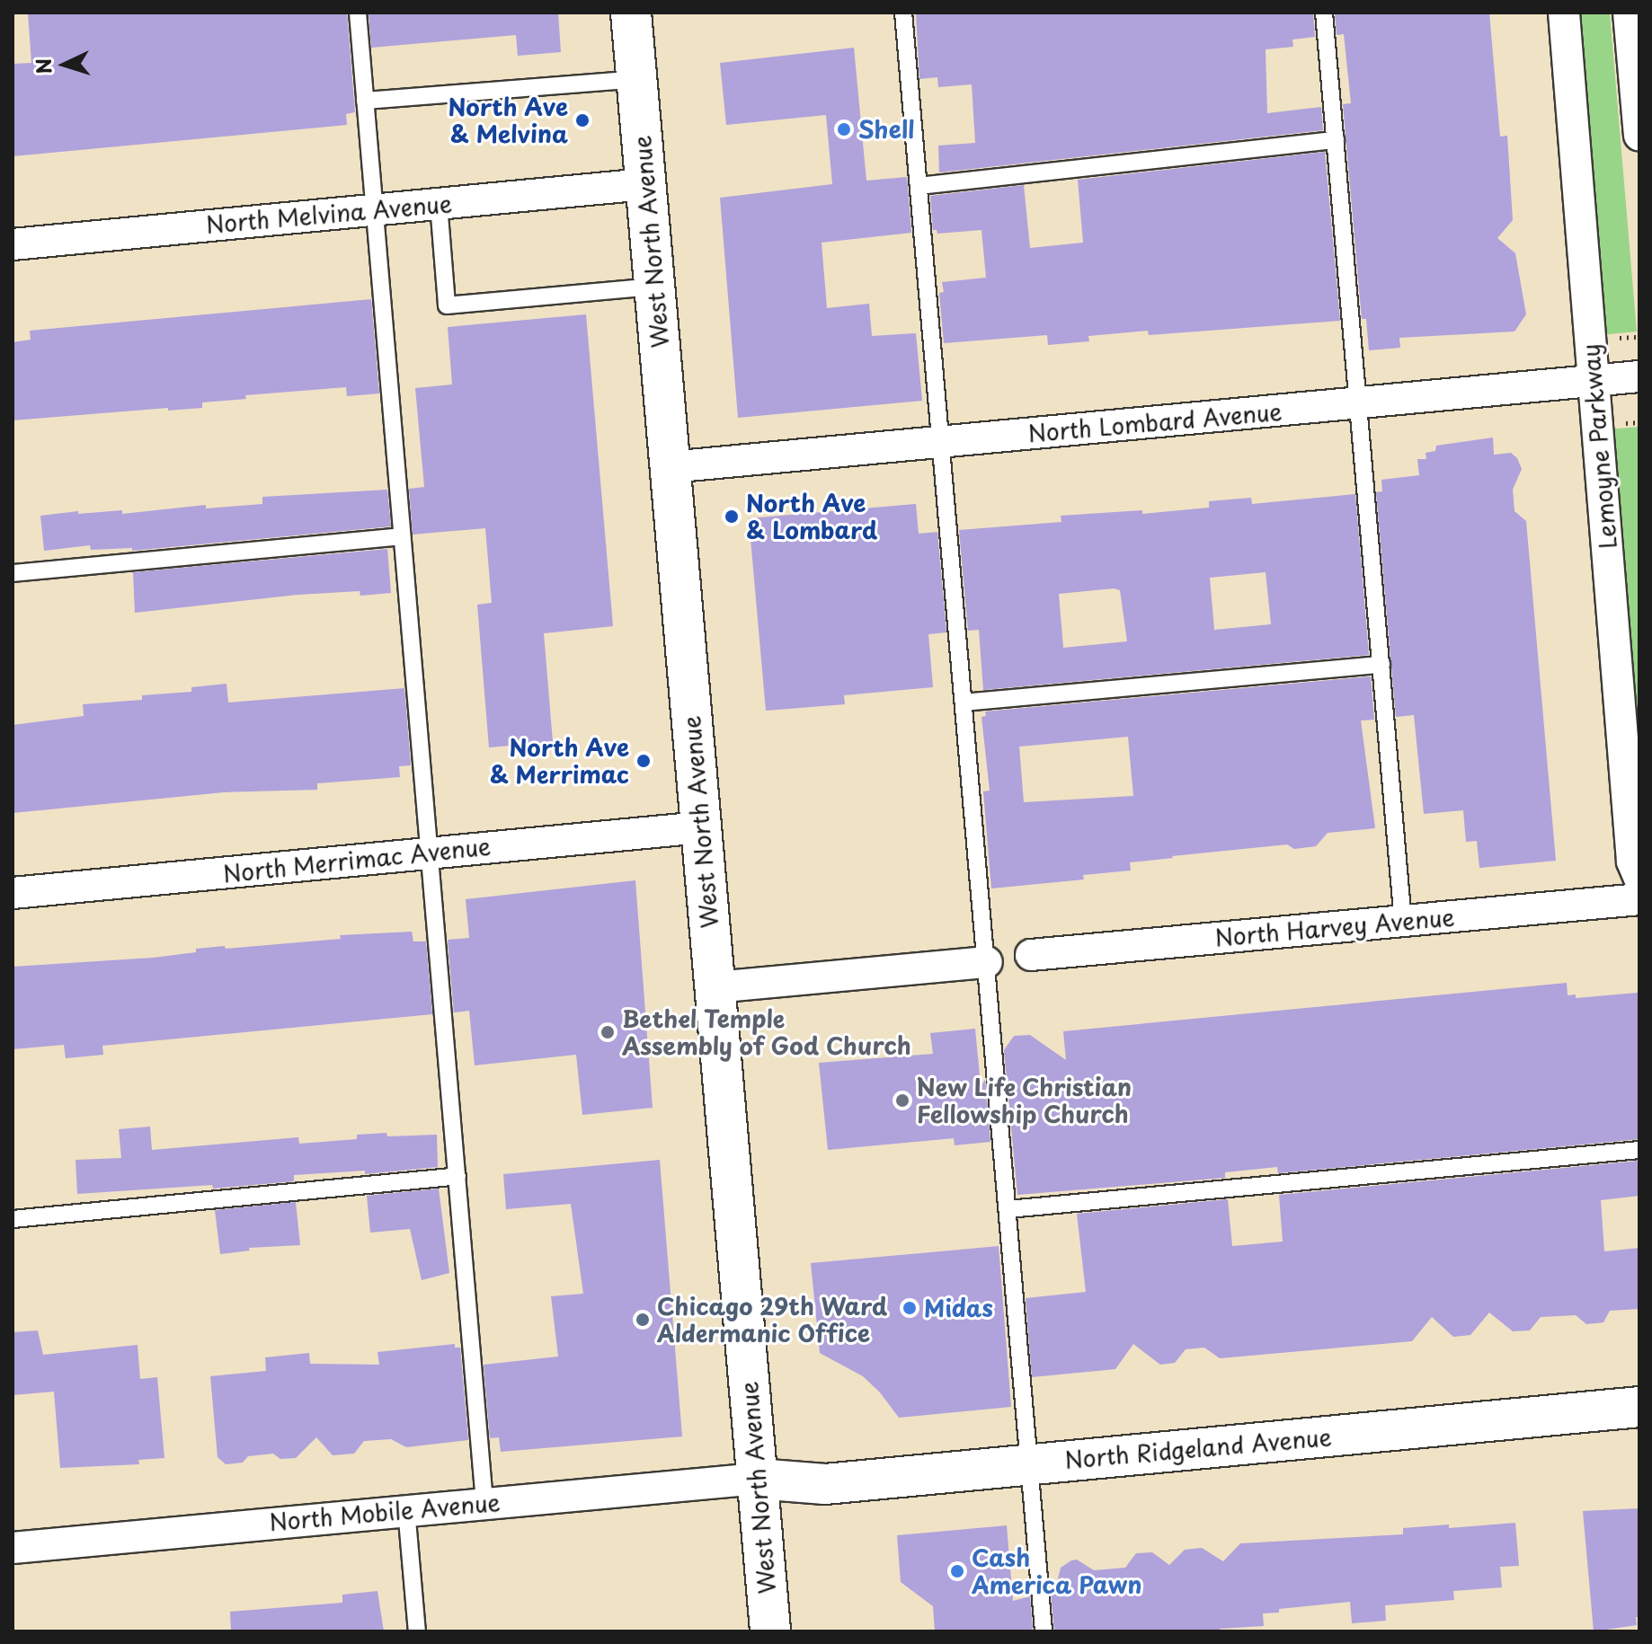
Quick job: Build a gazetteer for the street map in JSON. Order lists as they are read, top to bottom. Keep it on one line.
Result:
{"streets":{"main road":["West North Avenue","North Ridgeland Avenue"],"street":["North Melvina Avenue","North Lombard Avenue","Lemoyne Parkway","North Merrimac Avenue","North Harvey Avenue","North Mobile Avenue"]},"crossings":[["North Melvina Avenue","West North Avenue"],["West North Avenue","North Lombard Avenue"],["West North Avenue","North Merrimac Avenue"],["West North Avenue","North Ridgeland Avenue"],["West North Avenue","North Mobile Avenue"],["North Lombard Avenue","Lemoyne Parkway"],["North Ridgeland Avenue","North Mobile Avenue"]],"places":["North Ave & Melvina","Shell","North Ave & Lombard","North Ave & Merrimac","Bethel Temple Assembly of God Church","New Life Christian Fellowship Church","Midas","Chicago 29th Ward Aldermanic Office","Cash America Pawn"],"north":"left"}
